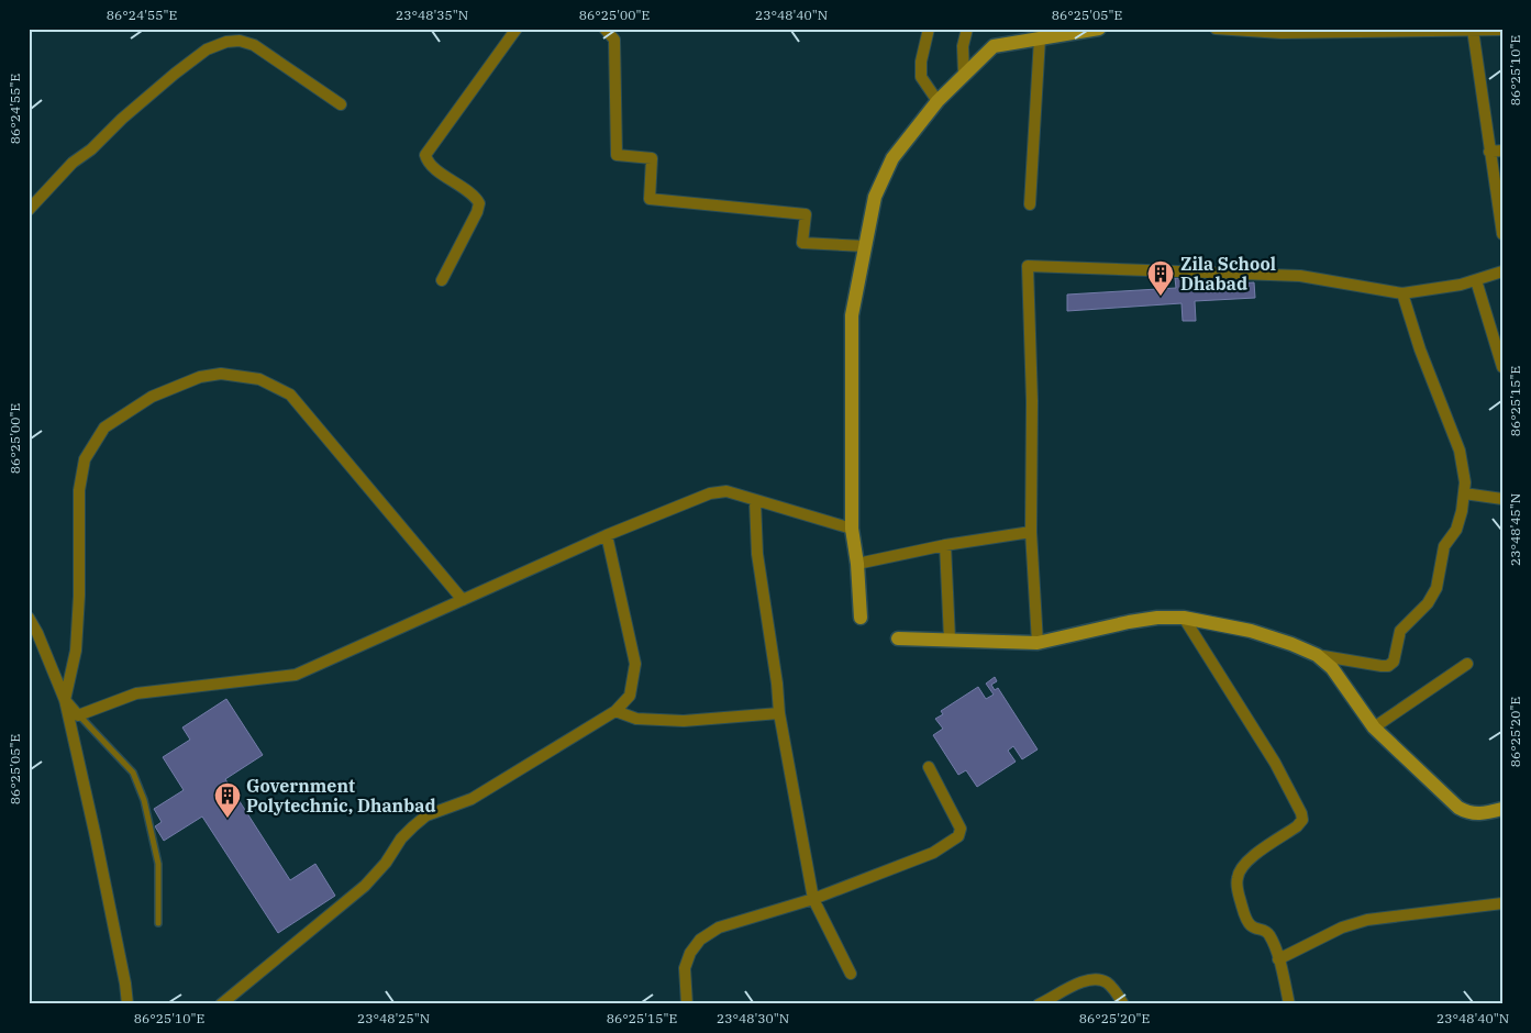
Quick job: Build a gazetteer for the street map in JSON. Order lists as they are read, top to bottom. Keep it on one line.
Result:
{"places":{"building":["Zila School Dhabad","Government Polytechnic, Dhanbad"]},"coordinates":["86°24'55\"E","23°48'35\"N","86°25'00\"E","23°48'40\"N","86°25'05\"E","86°25'10\"E","86°25'15\"E","23°48'45\"N","86°25'20\"E","23°48'25\"N","23°48'30\"N"]}
